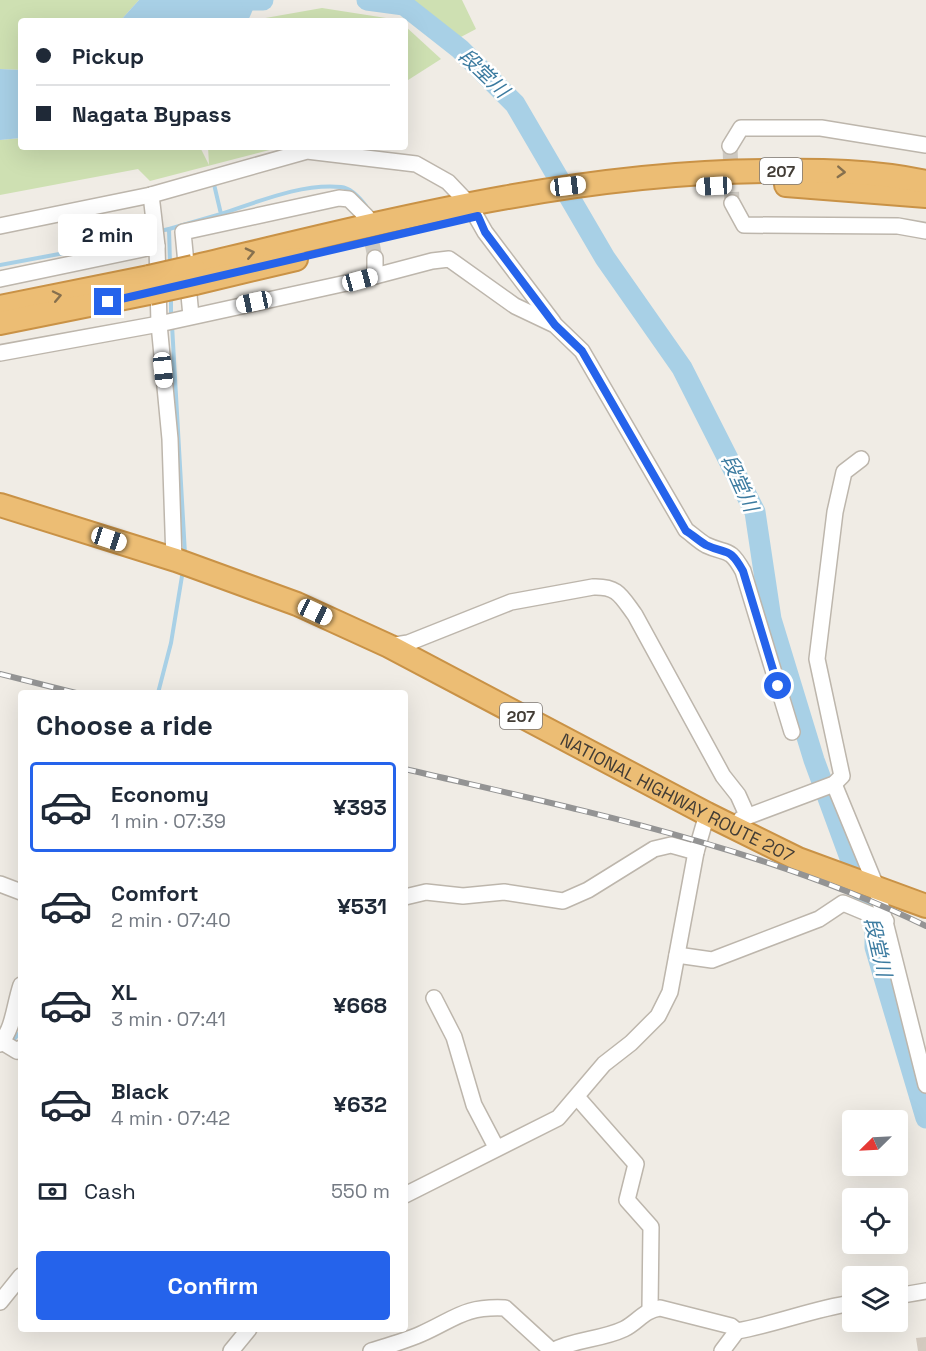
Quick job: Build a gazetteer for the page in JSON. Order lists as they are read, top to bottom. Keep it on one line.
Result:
{"streets":{"highway":["207","NATIONAL HIGHWAY ROUTE 207"]},"water":["段堂川"],"north":"bottom left","page":{"banner":["Pickup","Nagata Bypass"],"bubble":"2 min","heading":"Choose a ride","list":[{"name":"Economy","note":"1 min · 07:39","value":"¥393"},{"name":"Comfort","note":"2 min · 07:40","value":"¥531"},{"name":"XL","note":"3 min · 07:41","value":"¥668"},{"name":"Black","note":"4 min · 07:42","value":"¥632"}],"pay":["Cash","550 m"],"buttons":"Confirm"}}
